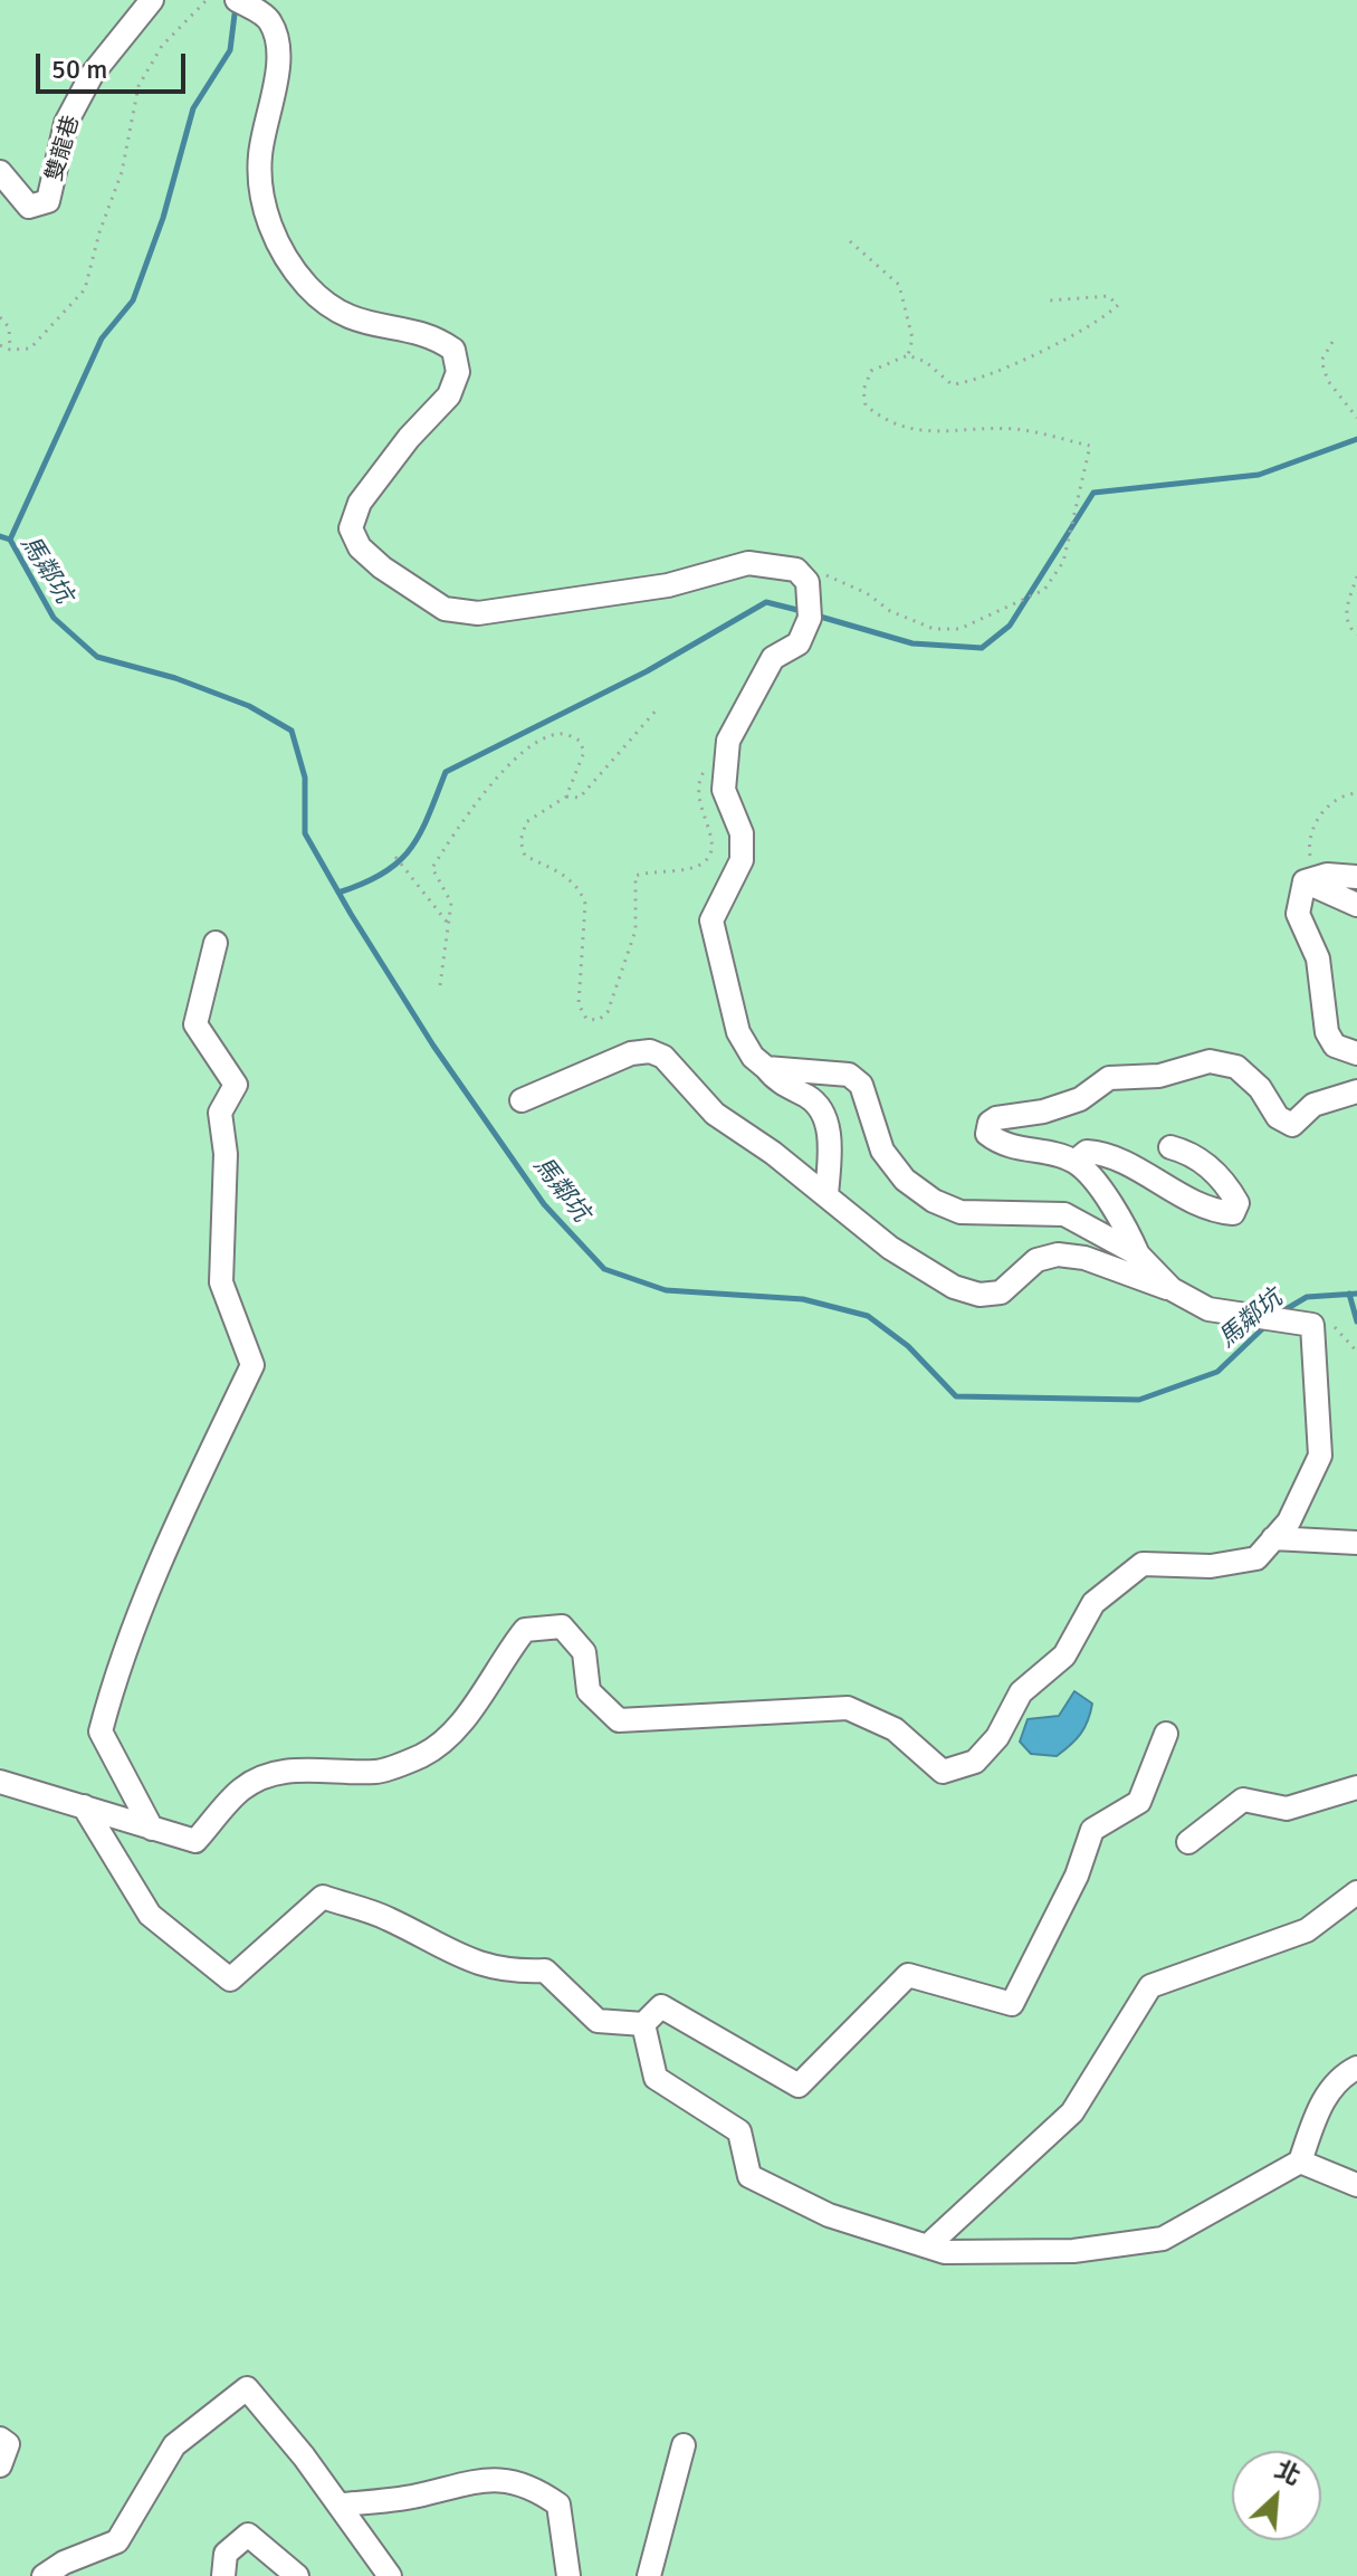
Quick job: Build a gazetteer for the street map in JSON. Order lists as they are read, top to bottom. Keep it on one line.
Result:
{"streets":{"street":["雙龍巷"]},"water":["馬鄰坑"],"scale_bar":"50 m","north":"top right"}
